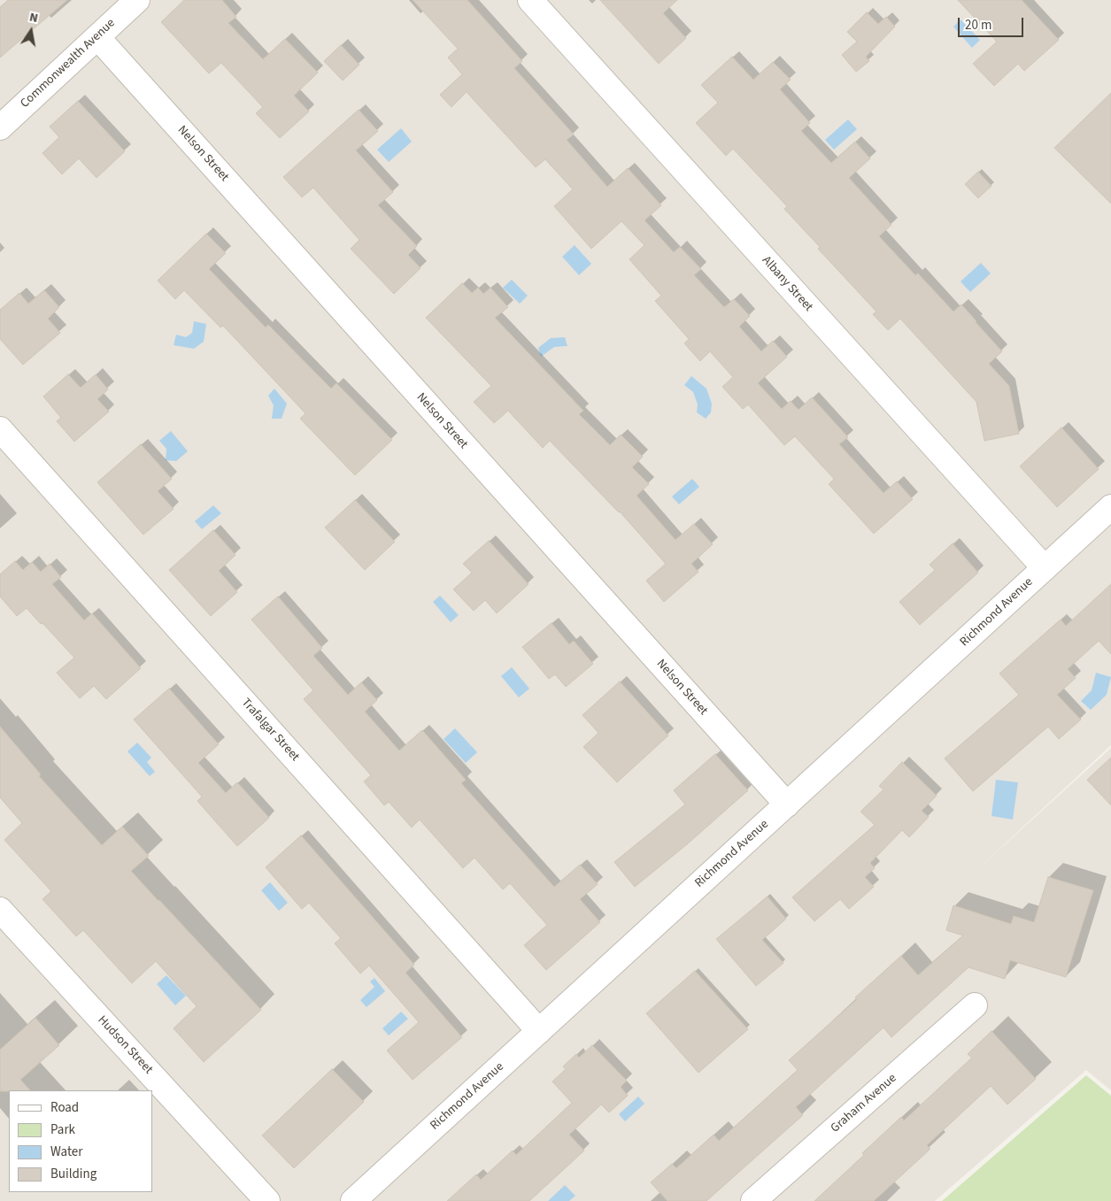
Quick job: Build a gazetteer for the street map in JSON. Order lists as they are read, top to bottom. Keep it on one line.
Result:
{"streets":{"street":["Commonwealth Avenue","Nelson Street","Albany Street","Richmond Avenue","Trafalgar Street","Hudson Street","Graham Avenue"]},"crossings":[["Commonwealth Avenue","Nelson Street"],["Nelson Street","Richmond Avenue"],["Albany Street","Richmond Avenue"],["Richmond Avenue","Trafalgar Street"]],"legend":["Road","Park","Water","Building"],"scale_bar":"20 m","north":"top"}
